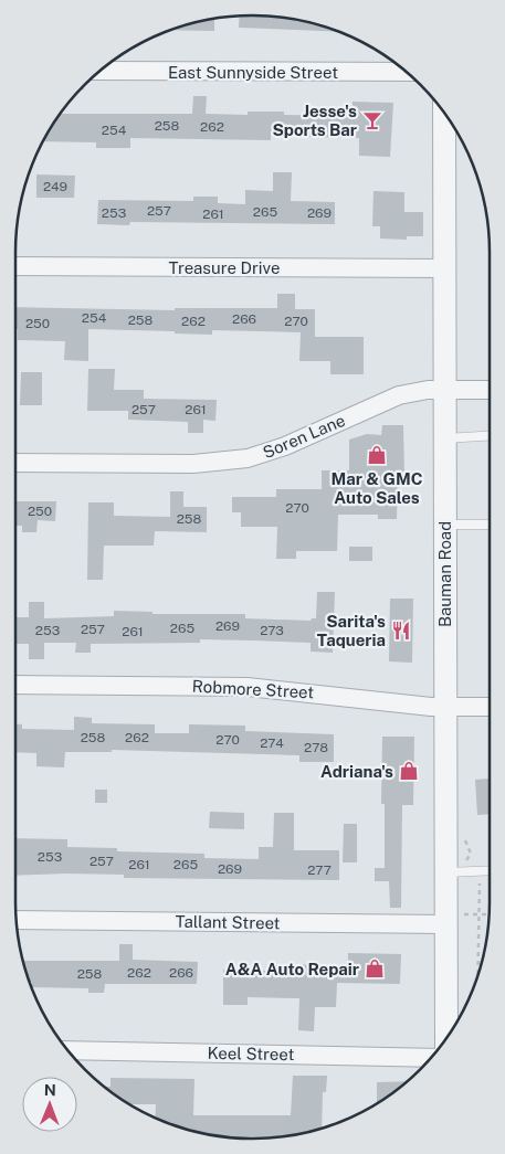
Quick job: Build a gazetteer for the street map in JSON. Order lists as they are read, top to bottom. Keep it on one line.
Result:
{"streets":{"street":["East Sunnyside Street","Treasure Drive","Soren Lane","Bauman Road","Robmore Street","Tallant Street","Keel Street"]},"crossings":[["Treasure Drive","Bauman Road"],["Soren Lane","Bauman Road"],["Bauman Road","Robmore Street"],["Bauman Road","Tallant Street"]],"places":{"bar":["Jesse's Sports Bar"],"shop":["Mar & GMC Auto Sales","Adriana's","A&A Auto Repair"],"restaurant":["Sarita's Taqueria"]},"house_numbers":["258","262","254","249","257","265","253","269","261","254","266","258","262","270","250","257","261","270","250","258","269","265","257","253","273","261","258","262","270","274","278","253","257","261","265","269","277","262","266","258"],"north":"top"}
